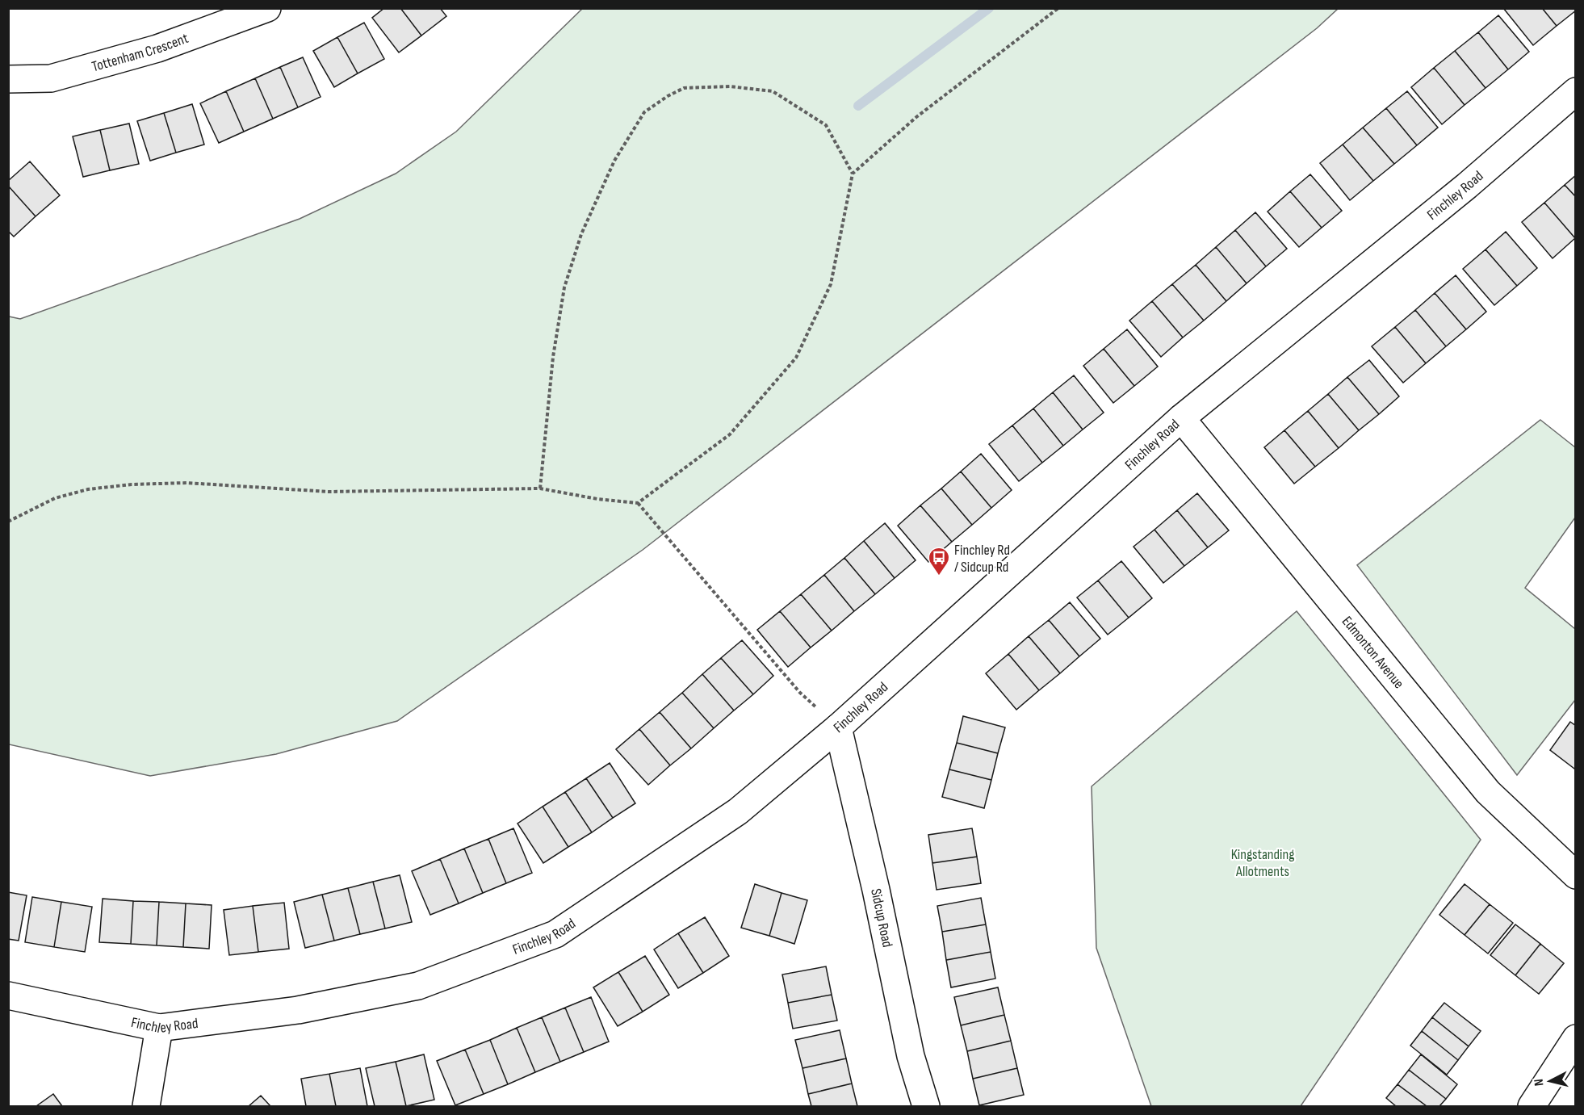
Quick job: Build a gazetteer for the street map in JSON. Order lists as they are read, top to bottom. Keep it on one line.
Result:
{"streets":{"street":["Tottenham Crescent","Finchley Road","Edmonton Avenue","Sidcup Road"]},"crossings":[["Finchley Road","Edmonton Avenue"],["Finchley Road","Sidcup Road"]],"parks":["Kingstanding Allotments"],"places":{"bus stop":["Finchley Rd / Sidcup Rd"]},"north":"left"}
